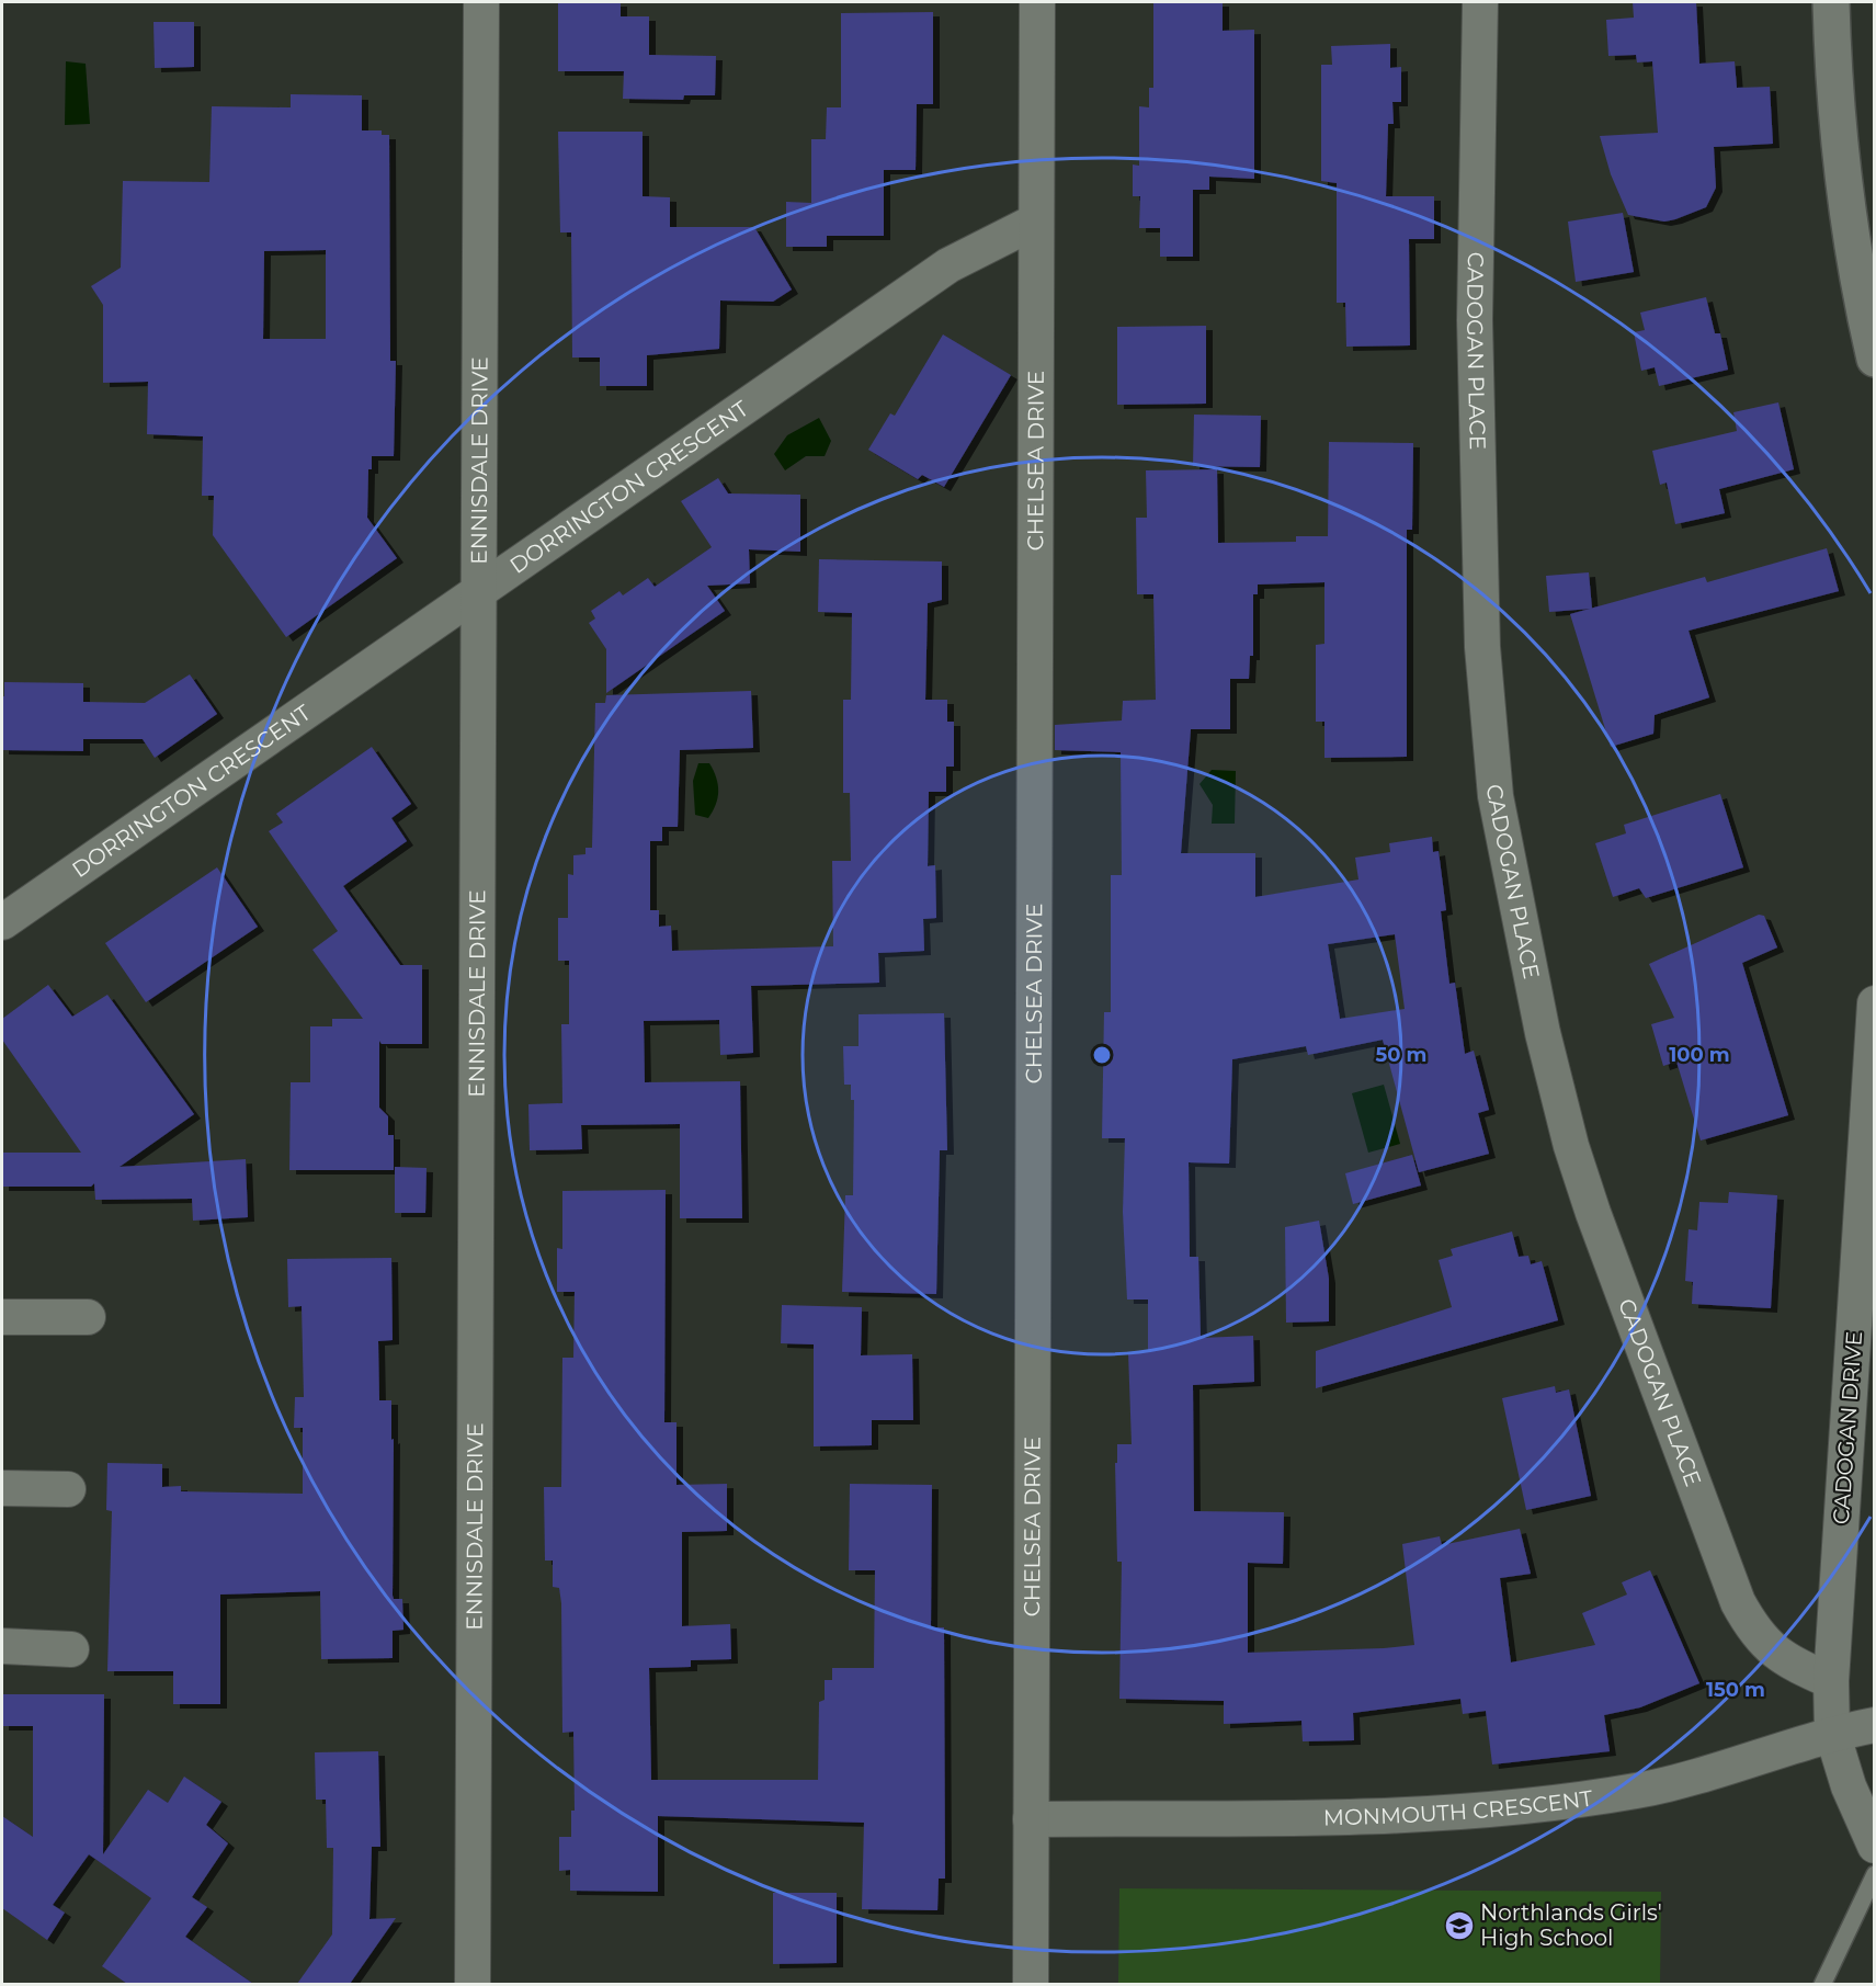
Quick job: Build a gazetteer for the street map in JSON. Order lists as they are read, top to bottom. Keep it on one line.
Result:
{"streets":{"street":["CADOGAN PLACE","CHELSEA DRIVE","ENNISDALE DRIVE","DORRINGTON CRESCENT","CADOGAN DRIVE","MONMOUTH CRESCENT"]},"crossings":[["CADOGAN PLACE","CADOGAN DRIVE"],["CHELSEA DRIVE","DORRINGTON CRESCENT"],["CHELSEA DRIVE","MONMOUTH CRESCENT"],["ENNISDALE DRIVE","DORRINGTON CRESCENT"],["CADOGAN DRIVE","MONMOUTH CRESCENT"]],"places":{"school or university":["Northlands Girls' High School"]},"rings":["50 m","100 m","150 m"]}
